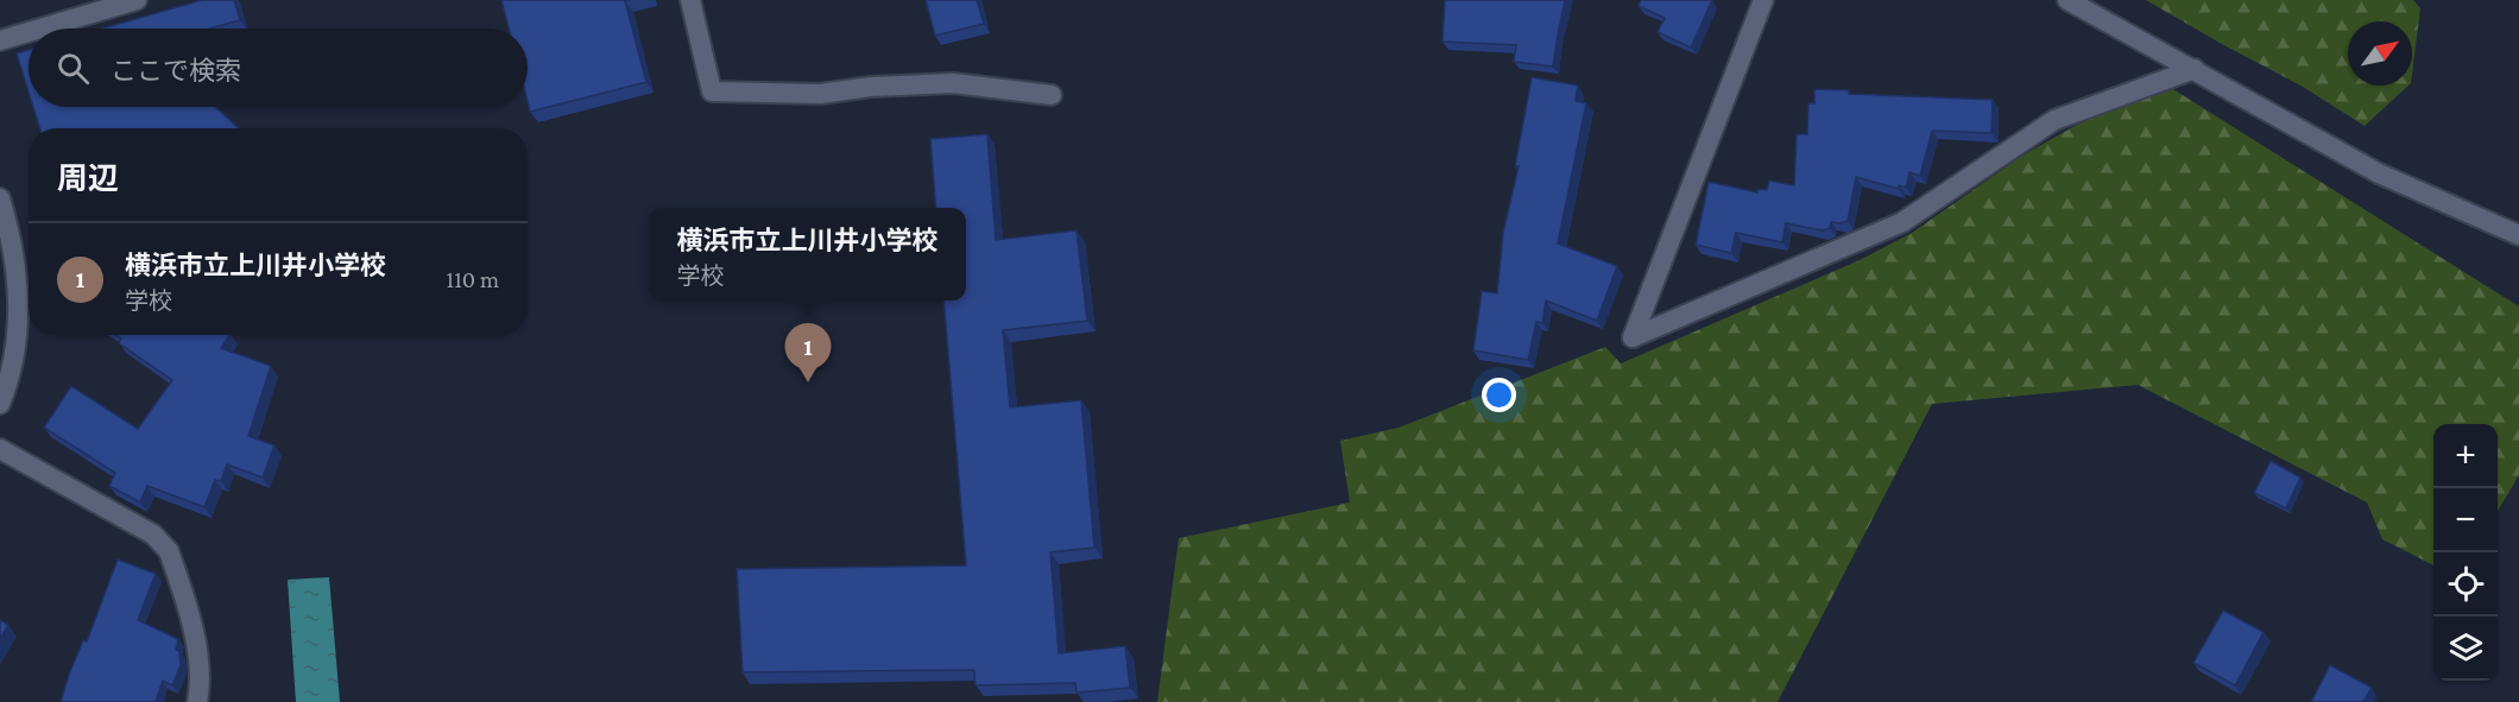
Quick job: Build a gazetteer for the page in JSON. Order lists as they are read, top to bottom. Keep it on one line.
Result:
{"north":"top right","page":{"search":"ここで検索","heading":"周辺","popup":["横浜市立上川井小学校","学校"],"list":[{"mark":"1","name":"横浜市立上川井小学校","note":"学校","value":"110 m"}],"pins":"1","map_buttons":["+","−"]}}
